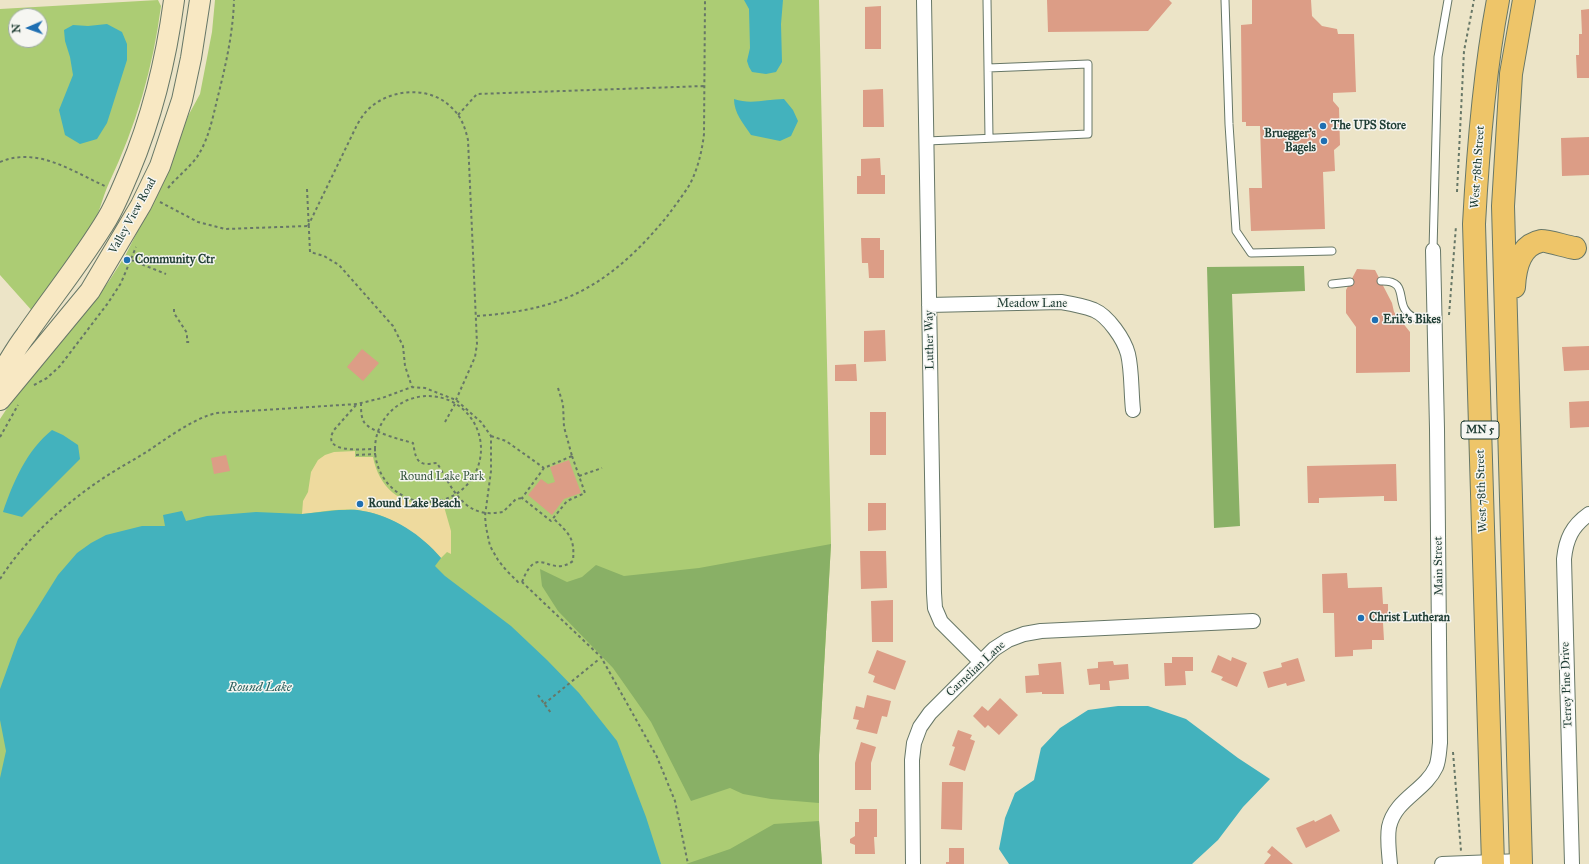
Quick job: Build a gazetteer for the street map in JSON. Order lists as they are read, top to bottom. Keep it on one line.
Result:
{"streets":{"main road":["West 78th Street","MN 5"],"street":["Valley View Road","Meadow Lane","Luther Way","Main Street","Carnelian Lane","Terrey Pine Drive"]},"crossings":[["Meadow Lane","Luther Way"],["Luther Way","Carnelian Lane"]],"water":["Round Lake"],"parks":["Round Lake Park"],"places":["The UPS Store","Bruegger's Bagels","Community Ctr","Erik's Bikes","Round Lake Beach","Christ Lutheran"],"north":"left"}
